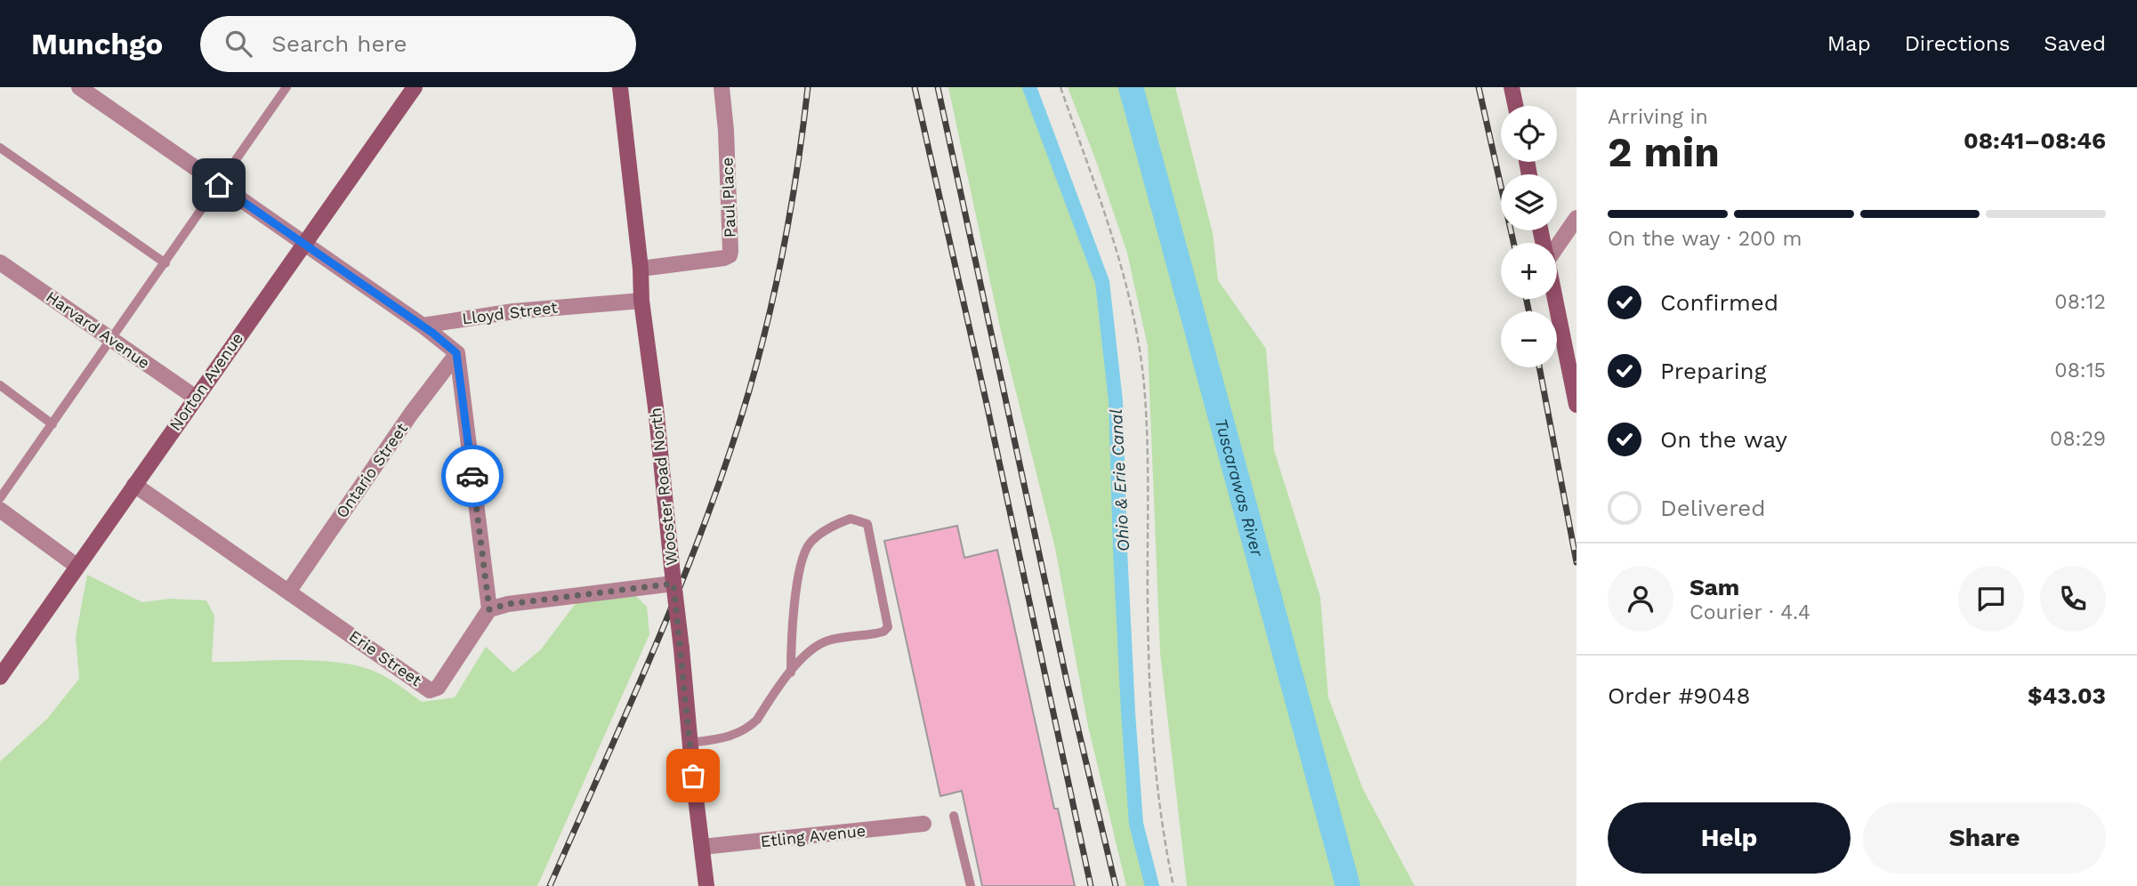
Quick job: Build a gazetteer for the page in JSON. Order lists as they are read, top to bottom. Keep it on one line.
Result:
{"streets":{"main road":["Norton Avenue","Wooster Road North"],"street":["Paul Place","Lloyd Street","Harvard Avenue","Ontario Street","Erie Street","Etling Avenue"]},"crossings":[["Paul Place","Wooster Road North"],["Lloyd Street","Wooster Road North"],["Harvard Avenue","Norton Avenue"],["Norton Avenue","Erie Street"],["Ontario Street","Erie Street"],["Wooster Road North","Etling Avenue"]],"water":["Ohio & Erie Canal","Tuscarawas River"],"page":{"header":"Munchgo","search":"Search here","nav":["Map","Directions","Saved"],"heading":["2 min","Arriving in","08:41–08:46"],"panel":["Sam","Courier · 4.4","Order #9048","$43.03"],"map_buttons":["+","−"],"bar":"On the way · 200 m","list":[["Confirmed","08:12"],["Preparing","08:15"],["On the way","08:29"],"Delivered"],"buttons":["Help","Share"]}}
